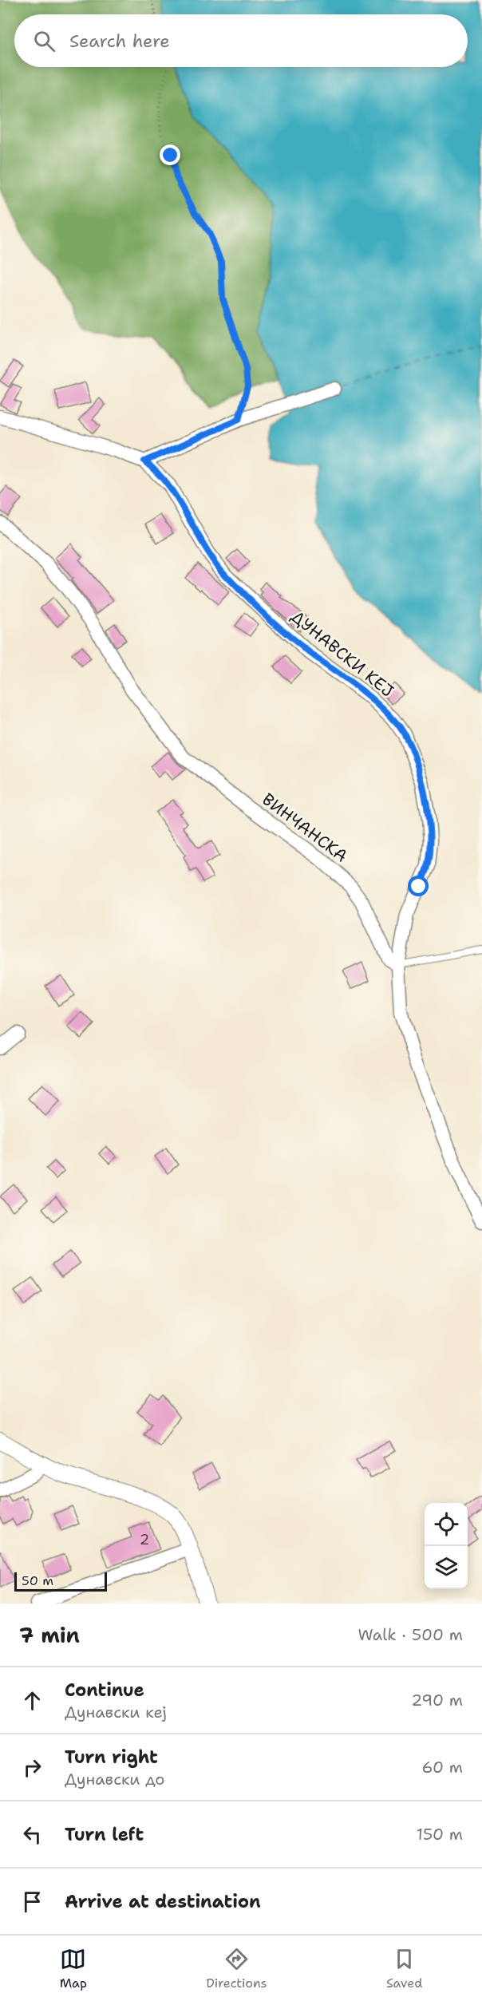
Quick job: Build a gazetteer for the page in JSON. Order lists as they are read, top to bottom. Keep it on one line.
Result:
{"streets":{"street":["ДУНАВСКИ КЕЈ","ВИНЧАНСКА"]},"crossings":[["ДУНАВСКИ КЕЈ","ВИНЧАНСКА"]],"house_numbers":["2"],"scale_bar":"50 m","page":{"search":"Search here","scale":"50 m","heading":["7 min","Walk · 500 m"],"list":[["Continue","Дунавски кеј","290 m"],["Turn right","Дунавски до","60 m"],["Turn left","150 m"],"Arrive at destination"],"nav":["Map","Directions","Saved"]}}
